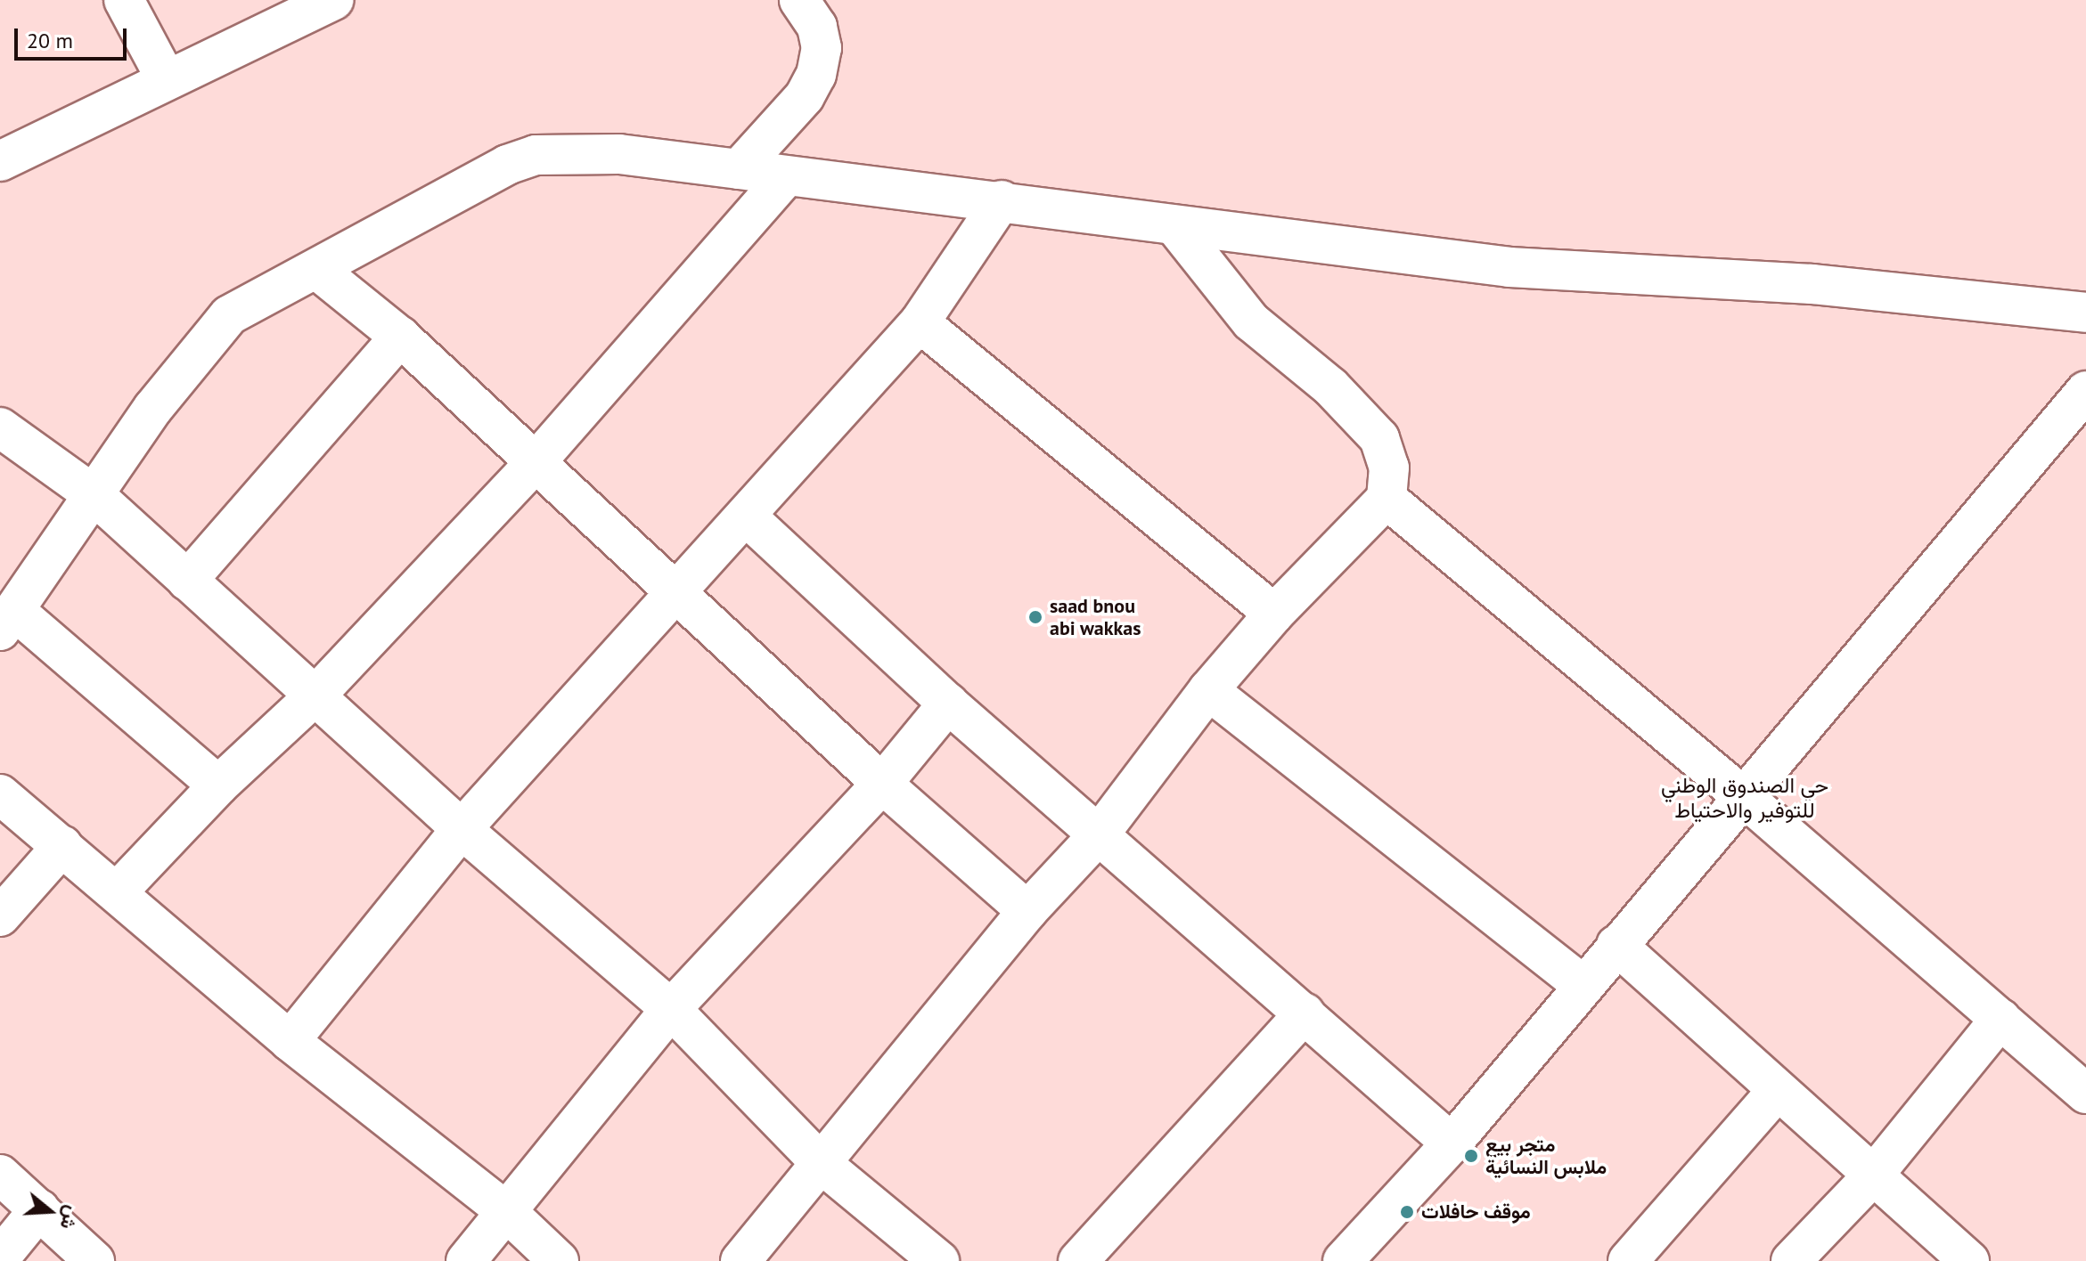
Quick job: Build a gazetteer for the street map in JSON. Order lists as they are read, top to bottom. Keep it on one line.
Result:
{"districts":["حي الصندوق الوطني للتوفير والاحتياط"],"places":["saad bnou abi wakkas","متجر بيع ملابس النسائية","موقف حافلات"],"scale_bar":"20 m","north":"right"}
